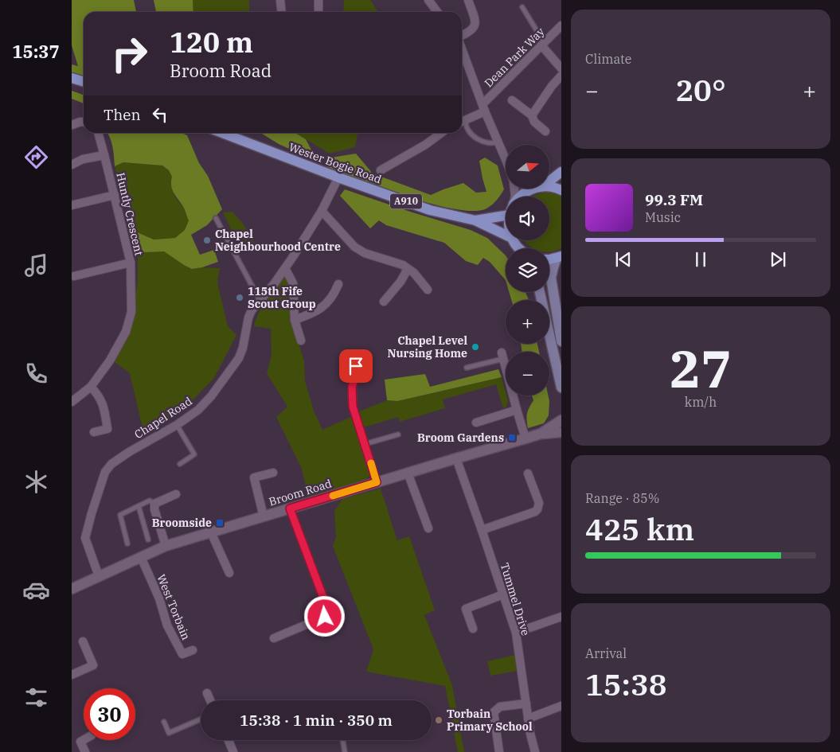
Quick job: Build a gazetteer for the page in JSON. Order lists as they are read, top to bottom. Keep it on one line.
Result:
{"streets":{"main road":["Wester Bogie Road","A910"],"street":["Dean Park Way","Huntly Crescent","Chapel Road","Broom Road","Tummel Drive","West Torbain"]},"crossings":[["Wester Bogie Road","Chapel Road"],["Chapel Road","Broom Road"],["Broom Road","Tummel Drive"],["Broom Road","West Torbain"]],"places":{"other":["Chapel Neighbourhood Centre","115th Fife Scout Group","Chapel Level Nursing Home","Torbain Primary School"],"transit":["Broom Gardens","Broomside"]},"north":"right","page":{"tabs":"15:37","tile":["Climate",["27","km/h"],["Range · 85%","425 km"],["Arrival","15:38"]],"turn":["120 m","Broom Road"],"heat":["−","20°","+"],"then":"Then","map_buttons":["+","−"],"song":["99.3 FM","Music"],"limit":"30","trip":"15:38 · 1 min · 350 m"}}
